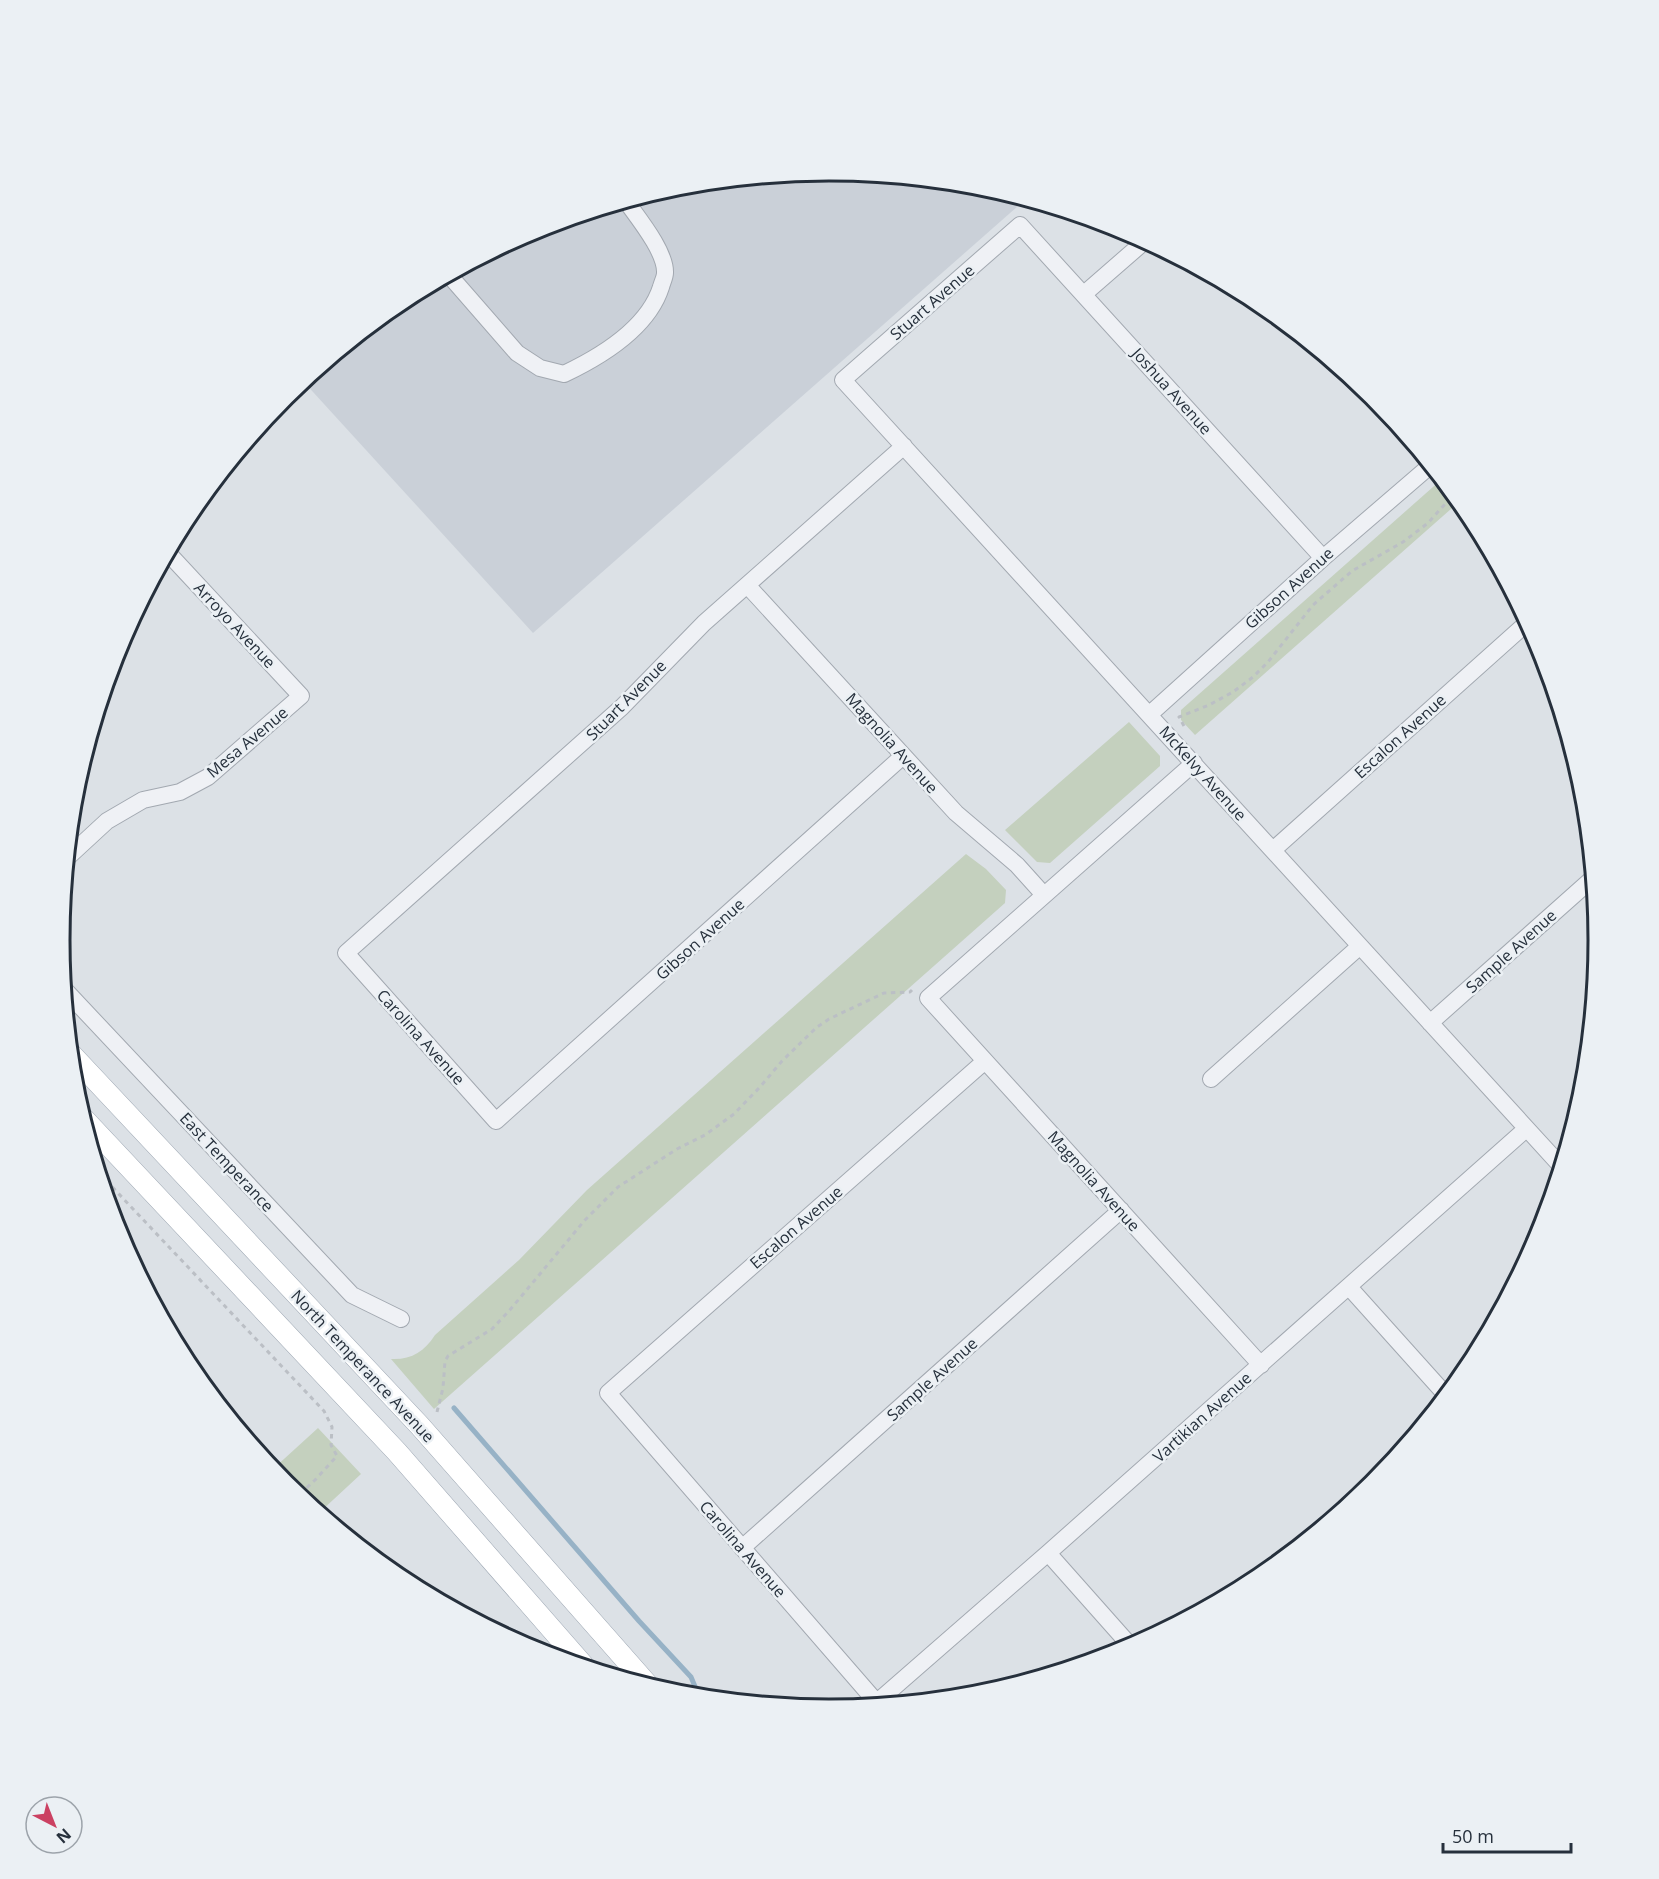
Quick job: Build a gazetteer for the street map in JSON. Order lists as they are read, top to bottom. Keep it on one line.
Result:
{"streets":{"main road":["North Temperance Avenue"],"street":["Stuart Avenue","Joshua Avenue","Gibson Avenue","Arroyo Avenue","Escalon Avenue","Mesa Avenue","Magnolia Avenue","McKelvy Avenue","Sample Avenue","Carolina Avenue","East Temperance","Vartikian Avenue"]},"crossings":[["Stuart Avenue","Joshua Avenue"],["Stuart Avenue","Magnolia Avenue"],["Stuart Avenue","McKelvy Avenue"],["Stuart Avenue","Carolina Avenue"],["Joshua Avenue","Gibson Avenue"],["Gibson Avenue","Magnolia Avenue"],["Gibson Avenue","McKelvy Avenue"],["Gibson Avenue","Carolina Avenue"],["Arroyo Avenue","Mesa Avenue"],["Escalon Avenue","Magnolia Avenue"],["Escalon Avenue","McKelvy Avenue"],["Escalon Avenue","Carolina Avenue"],["Magnolia Avenue","Sample Avenue"],["Magnolia Avenue","Vartikian Avenue"],["McKelvy Avenue","Sample Avenue"],["McKelvy Avenue","Vartikian Avenue"],["Sample Avenue","Carolina Avenue"]],"scale_bar":"50 m","north":"bottom right"}
